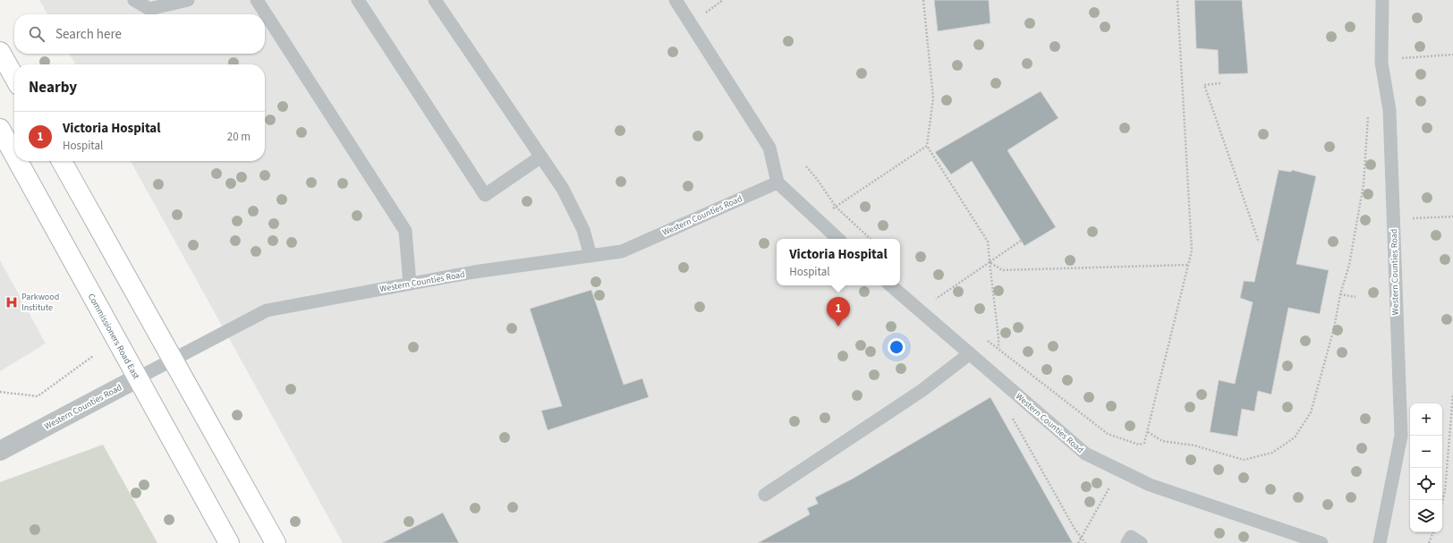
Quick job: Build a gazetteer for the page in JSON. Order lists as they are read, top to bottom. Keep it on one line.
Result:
{"streets":{"main road":["Commissioners Road East"],"street":["Western Counties Road"]},"crossings":[["Western Counties Road","Commissioners Road East"]],"places":{"hospital":["Parkwood Institute"]},"page":{"search":"Search here","heading":"Nearby","list":[{"mark":"1","name":"Victoria Hospital","note":"Hospital","value":"20 m"}],"popup":["Victoria Hospital","Hospital"],"pins":"1","map_buttons":["+","−"]}}
